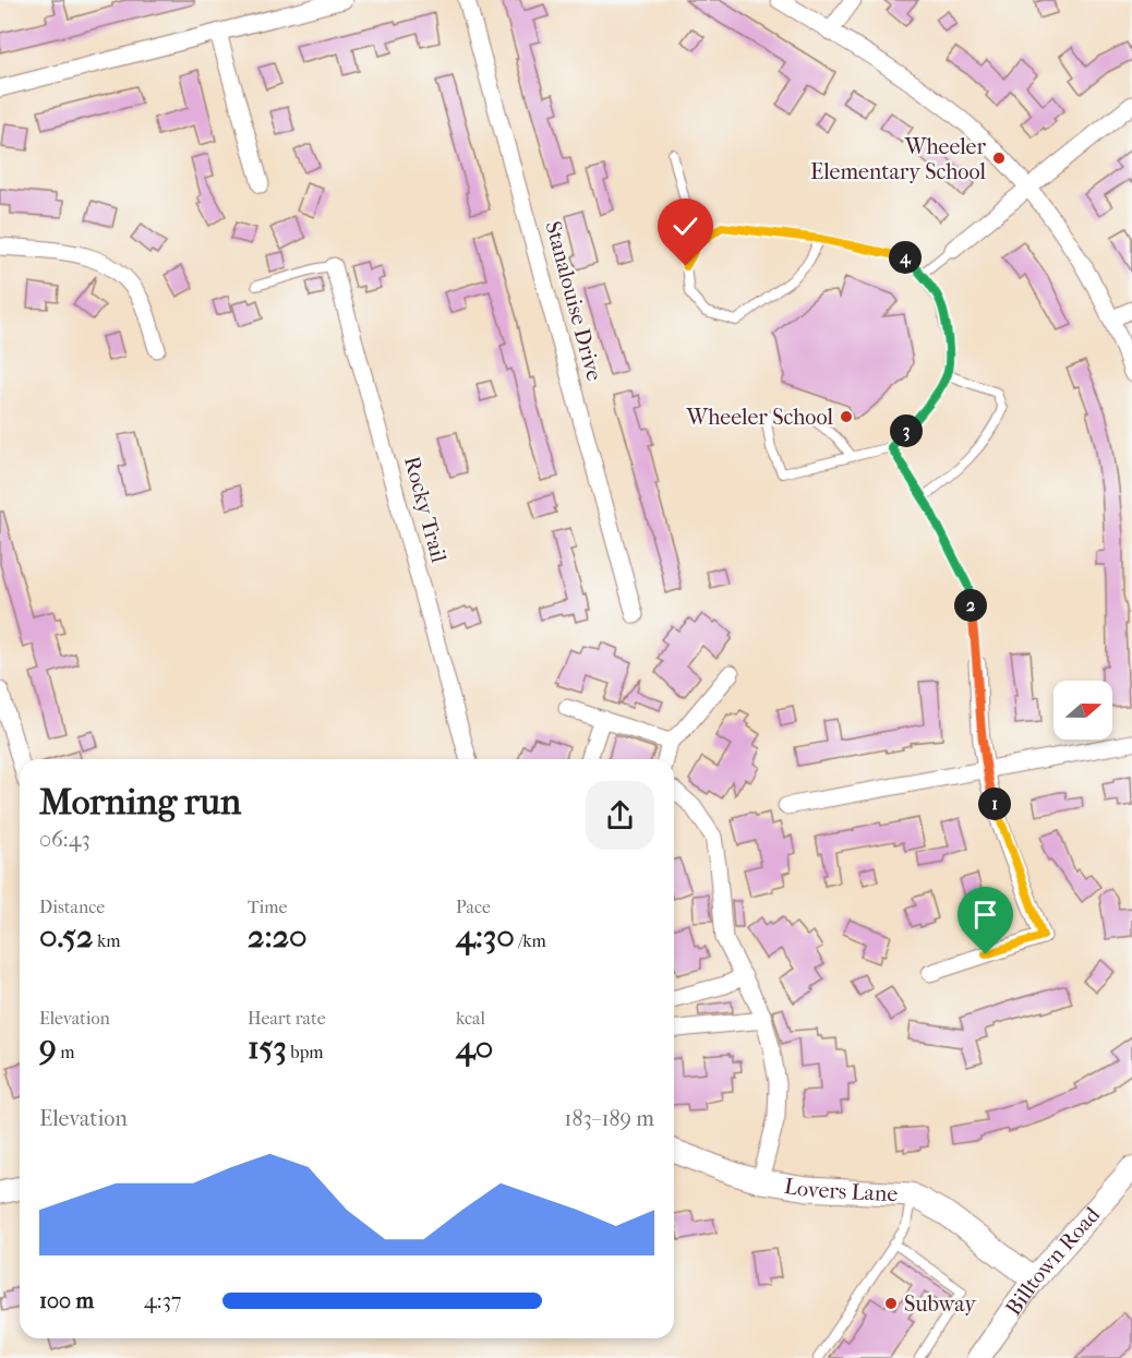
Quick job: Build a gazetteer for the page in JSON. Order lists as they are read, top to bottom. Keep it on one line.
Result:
{"streets":{"main road":["Lovers Lane","Billtown Road"],"street":["Stanalouise Drive","Rocky Trail"]},"crossings":[["Lovers Lane","Billtown Road"]],"places":["Wheeler Elementary School","Wheeler School","Subway"],"north":"right","page":{"pins":["4","3","2","1"],"heading":["Morning run","06:43"],"stats":[["Distance","0.52 km"],["Time","2:20"],["Pace","4:30 /km"],["Elevation","9 m"],["Heart rate","153 bpm"],["kcal","40"]],"chart":["Elevation","183–189 m"],"list":[{"name":"100 m","note":"4:37"}]}}
